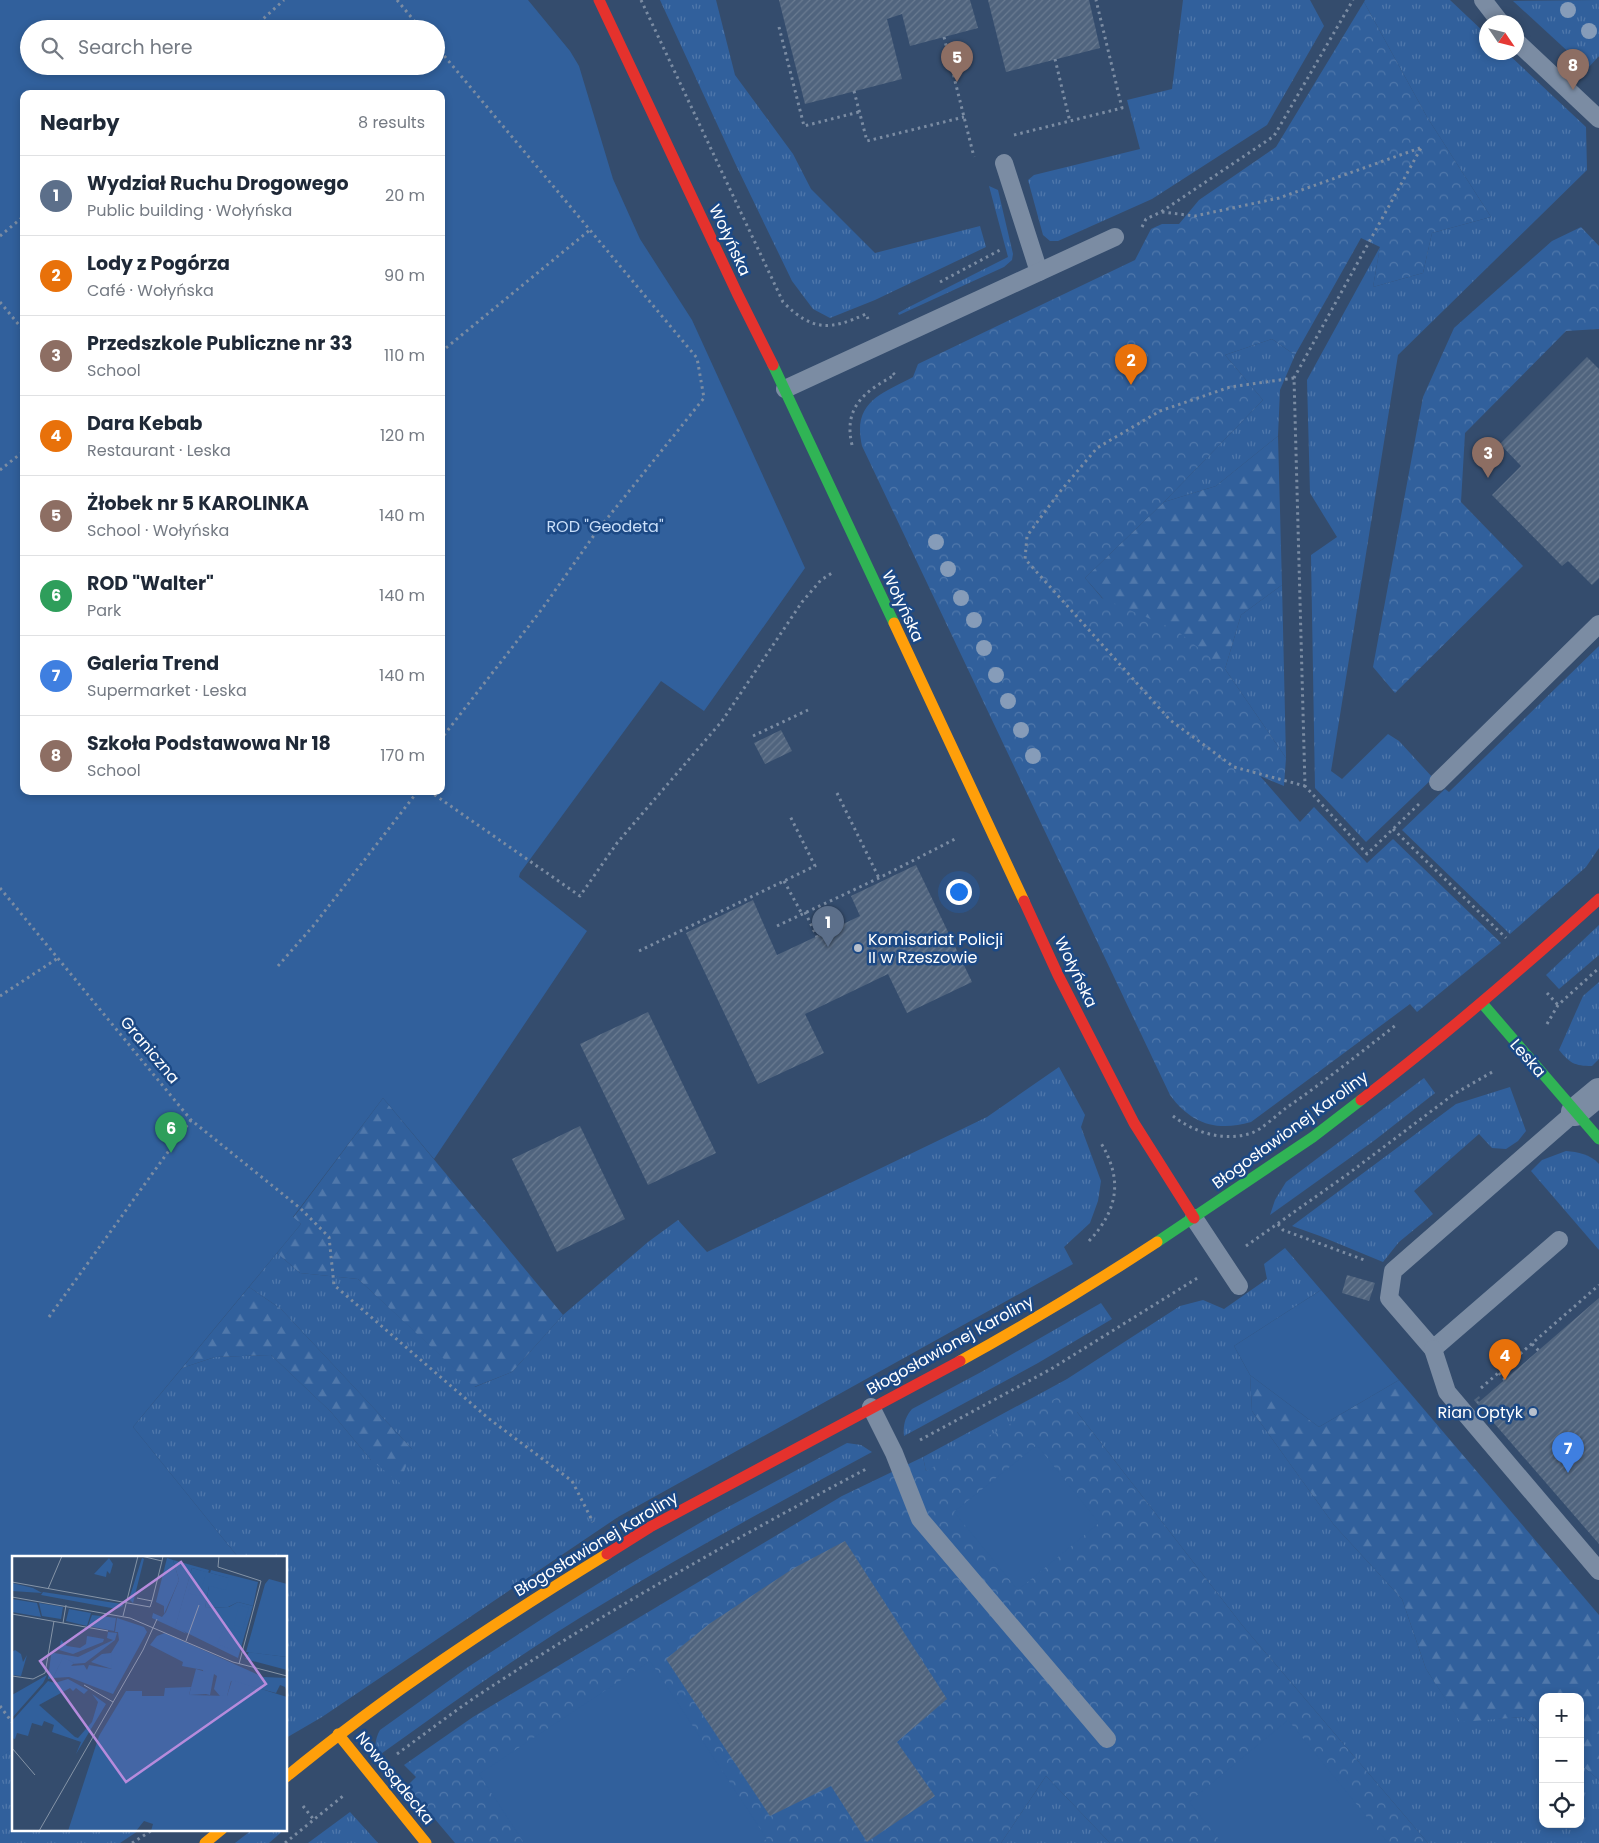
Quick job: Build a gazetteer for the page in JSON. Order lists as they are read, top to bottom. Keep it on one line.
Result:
{"streets":{"street":["Wołyńska","Leska","Błogosławionej Karoliny","Nowosądecka"],"path":["Graniczna"]},"crossings":[["Wołyńska","Błogosławionej Karoliny"],["Graniczna","Błogosławionej Karoliny"],["Leska","Błogosławionej Karoliny"],["Błogosławionej Karoliny","Nowosądecka"]],"parks":["ROD \"Geodeta\""],"places":["Komisariat Policji II w Rzeszowie","Rian Optyk"],"north":"bottom right","page":{"search":"Search here","pins":["5","8","2","3","1","6","4","7"],"heading":["Nearby","8 results"],"list":[{"mark":"1","name":"Wydział Ruchu Drogowego","note":"Public building · Wołyńska","value":"20 m"},{"mark":"2","name":"Lody z Pogórza","note":"Café · Wołyńska","value":"90 m"},{"mark":"3","name":"Przedszkole Publiczne nr 33","note":"School","value":"110 m"},{"mark":"4","name":"Dara Kebab","note":"Restaurant · Leska","value":"120 m"},{"mark":"5","name":"Żłobek nr 5 KAROLINKA","note":"School · Wołyńska","value":"140 m"},{"mark":"6","name":"ROD \"Walter\"","note":"Park","value":"140 m"},{"mark":"7","name":"Galeria Trend","note":"Supermarket · Leska","value":"140 m"},{"mark":"8","name":"Szkoła Podstawowa Nr 18","note":"School","value":"170 m"}],"map_buttons":["+","−"]}}
